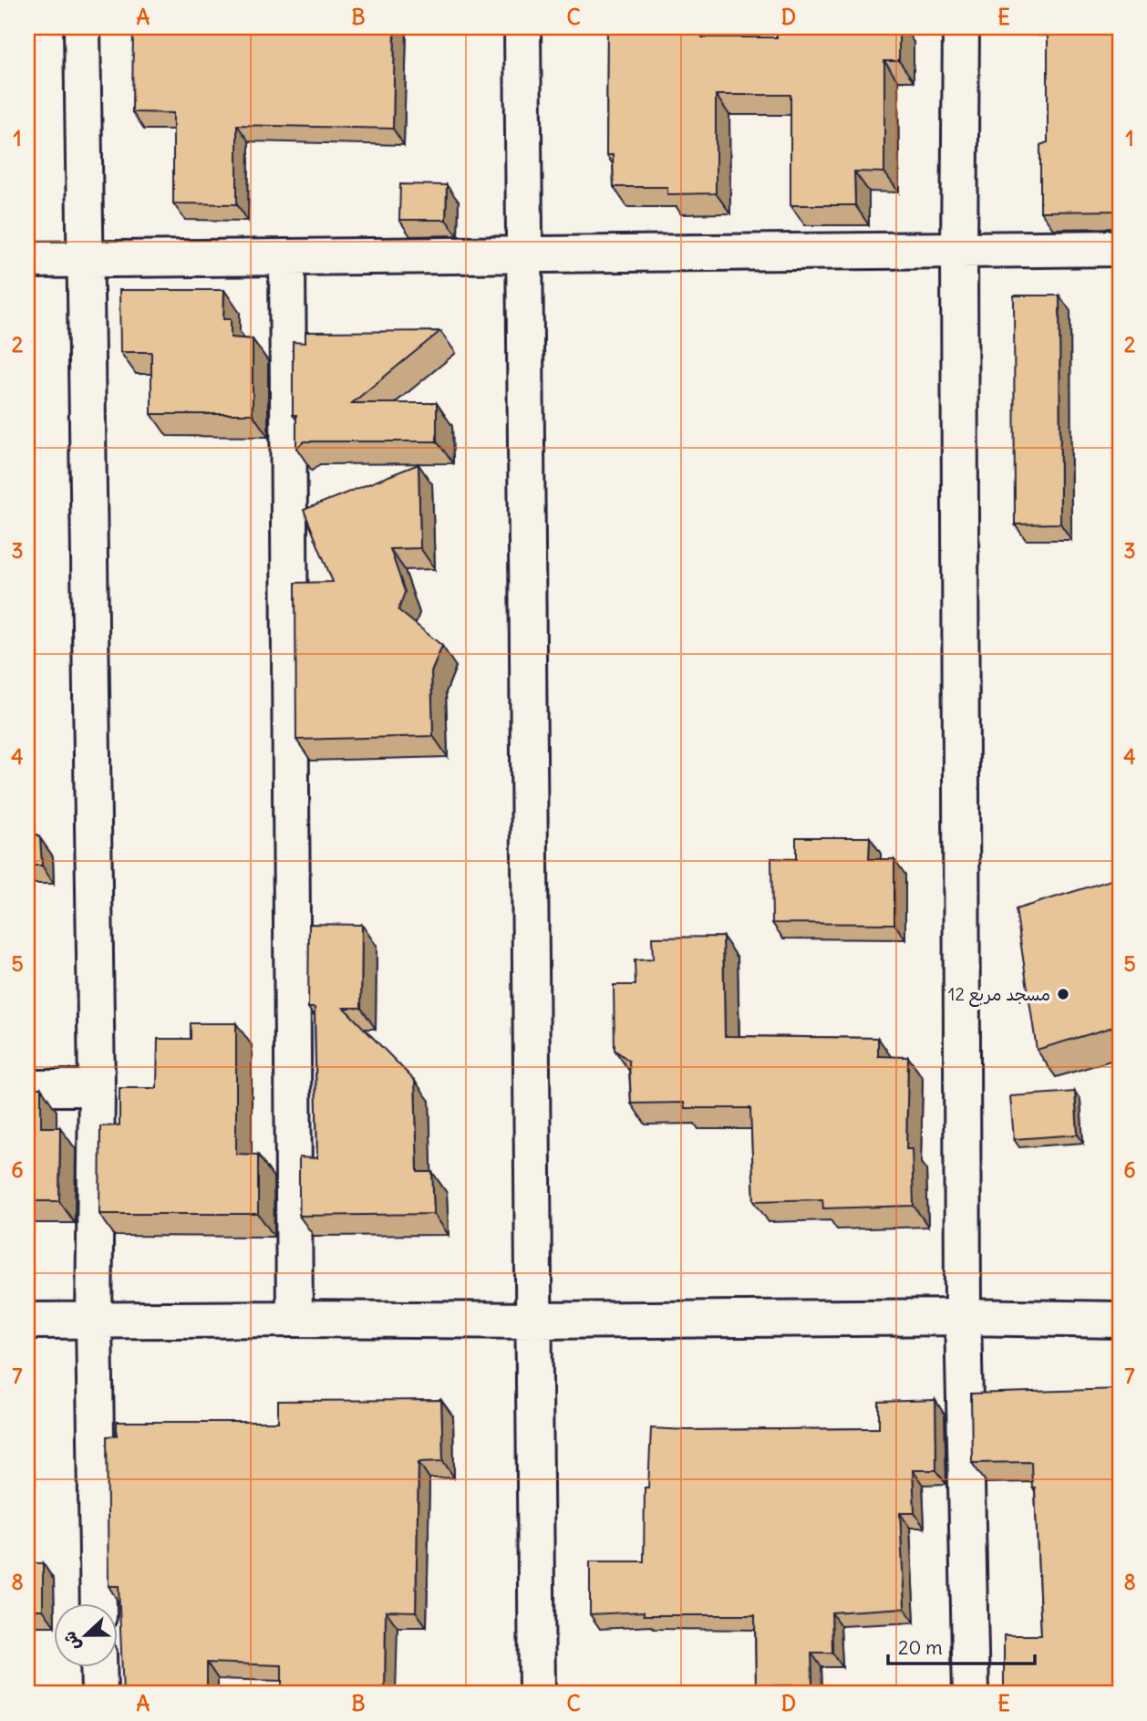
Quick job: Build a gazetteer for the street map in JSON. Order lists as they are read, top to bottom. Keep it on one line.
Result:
{"places":["مسجد مربع 12"],"scale_bar":"20 m","north":"left","grid":{"columns":["A","B","C","D","E"],"rows":["1","2","3","4","5","6","7","8"]}}
